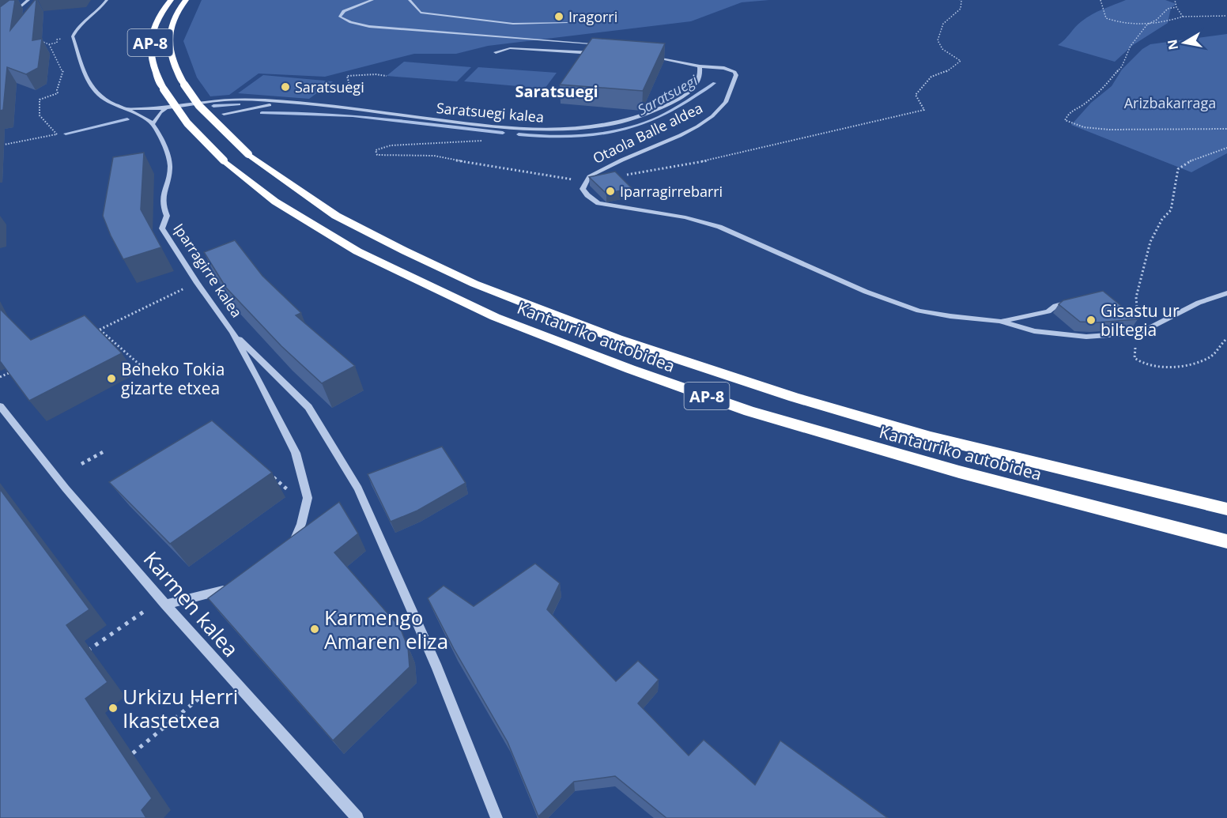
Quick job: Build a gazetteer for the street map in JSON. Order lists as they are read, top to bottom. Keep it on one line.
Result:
{"streets":{"highway":["AP-8","Kantauriko autobidea"],"street":["Saratsuegi kalea","Otaola Balle aldea","Iparragirre kalea","Karmen kalea"]},"crossings":[["Saratsuegi kalea","Otaola Balle aldea"]],"districts":["Saratsuegi"],"water":["Saratsuegi"],"parks":["Arizbakarraga"],"places":["Iragorri","Saratsuegi","Iparragirrebarri","Gisastu ur biltegia","Beheko Tokia gizarte etxea","Karmengo Amaren eliza","Urkizu Herri Ikastetxea"],"north":"left"}
